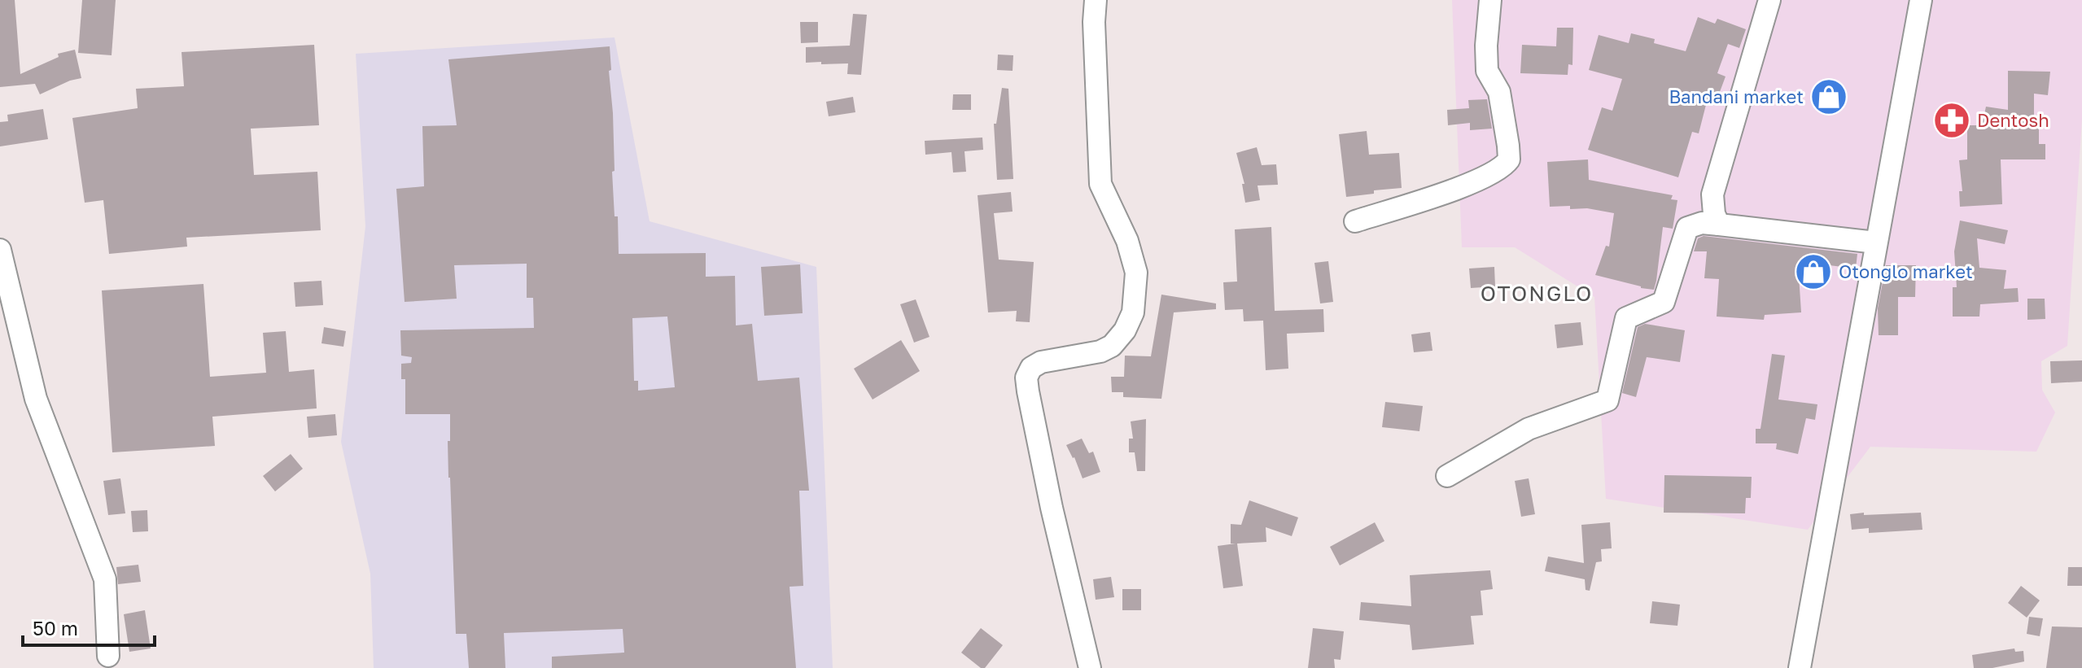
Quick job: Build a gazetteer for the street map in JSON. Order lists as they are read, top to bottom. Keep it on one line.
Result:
{"districts":["OTONGLO"],"places":{"shop":["Bandani market","Otonglo market"],"pharmacy":["Dentosh"]},"scale_bar":"50 m"}
